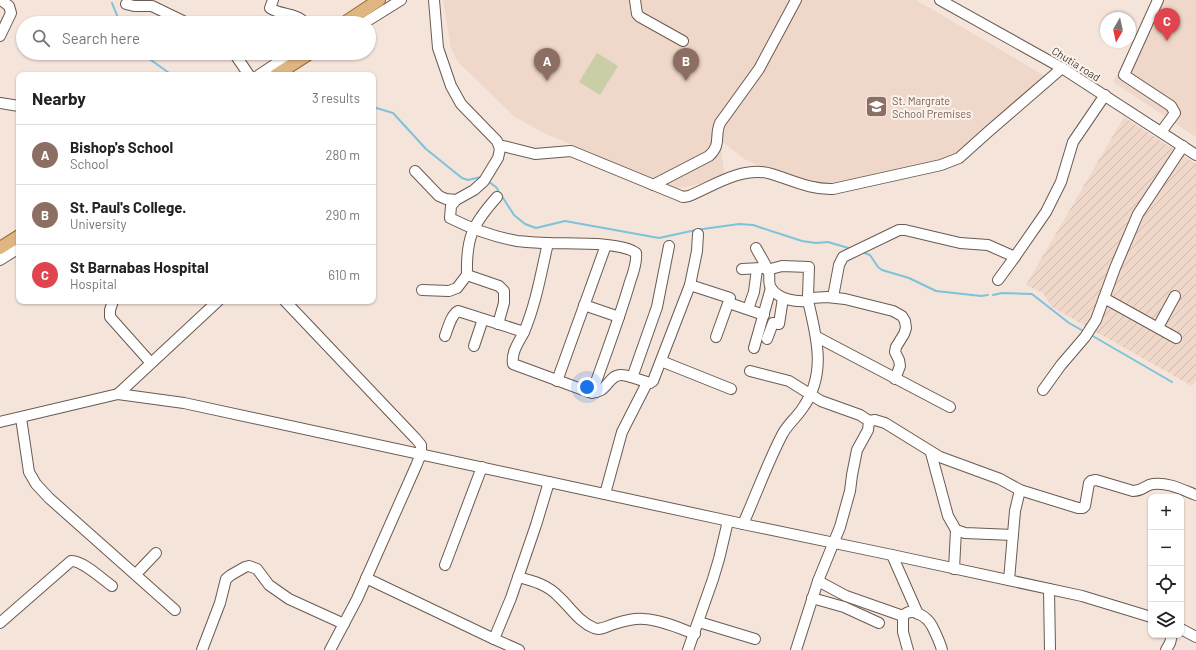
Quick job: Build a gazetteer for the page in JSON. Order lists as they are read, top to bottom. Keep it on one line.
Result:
{"streets":{"street":["Chutia road"]},"places":{"school or university":["St. Margrate School Premises"]},"north":"bottom","page":{"pins":["C","A","B"],"search":"Search here","heading":["Nearby","3 results"],"list":[{"mark":"A","name":"Bishop's School","note":"School","value":"280 m"},{"mark":"B","name":"St. Paul's College.","note":"University","value":"290 m"},{"mark":"C","name":"St Barnabas Hospital","note":"Hospital","value":"610 m"}],"map_buttons":["+","−"]}}
